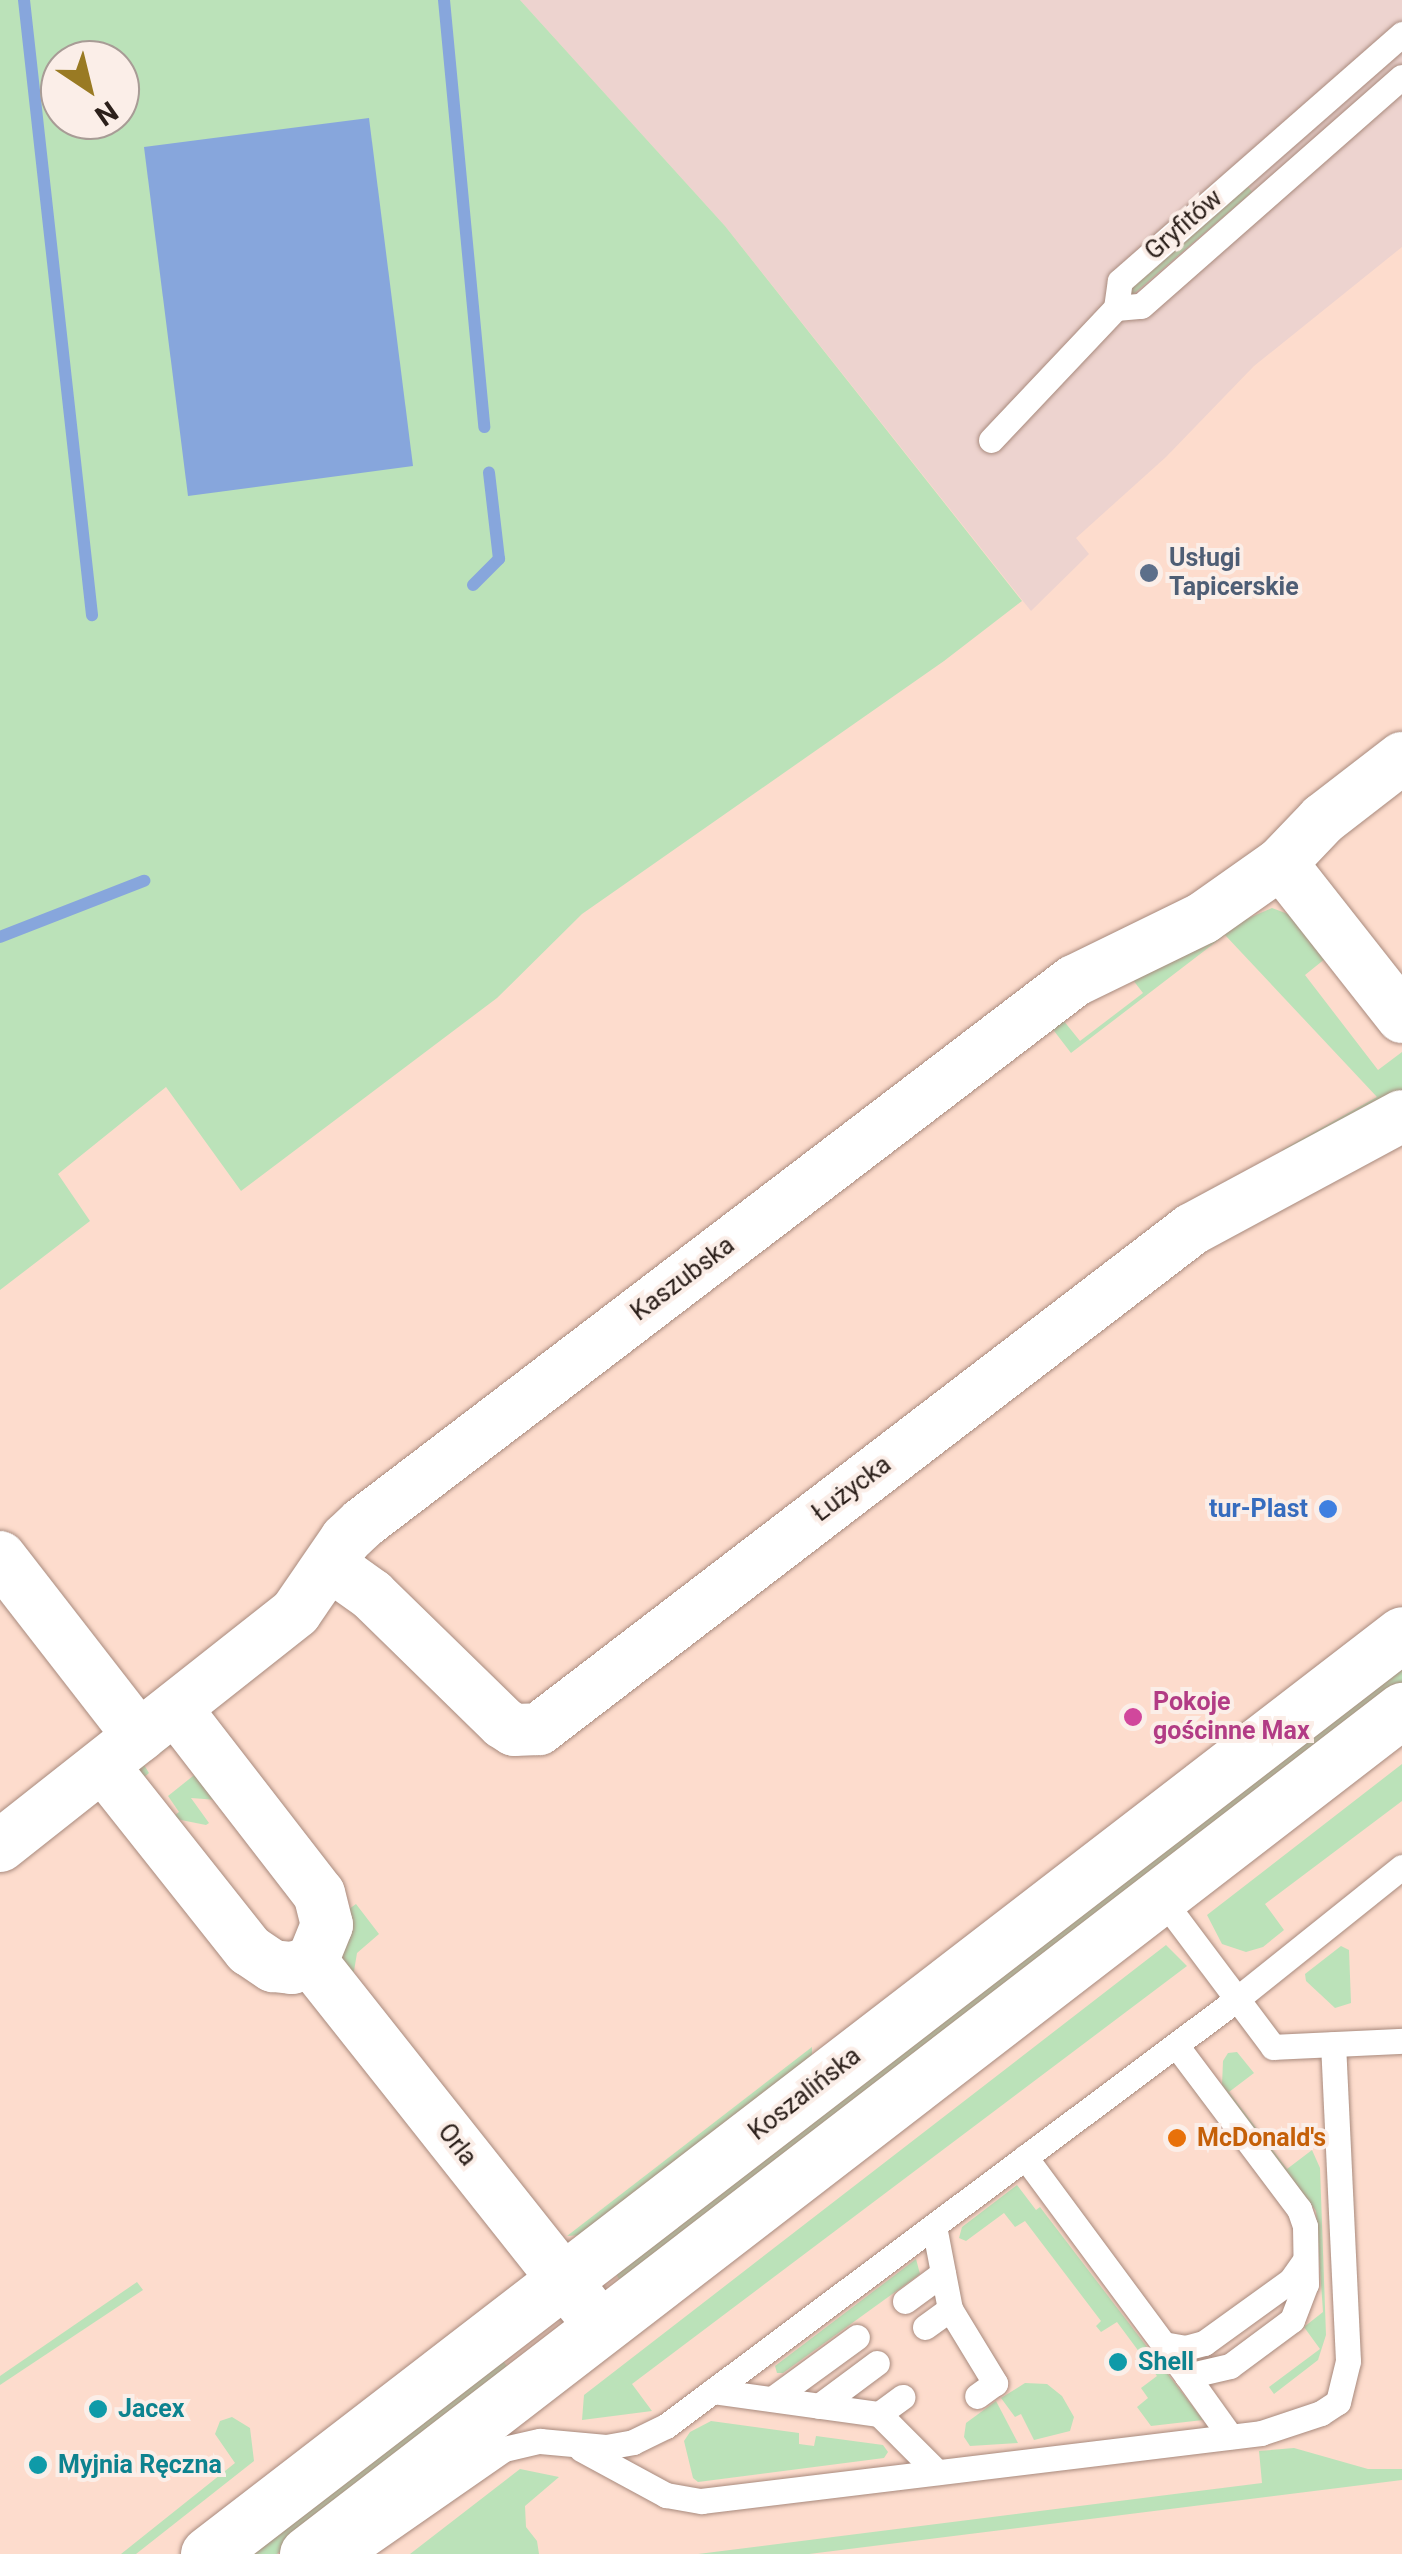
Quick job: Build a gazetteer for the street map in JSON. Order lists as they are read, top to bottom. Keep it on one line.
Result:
{"streets":{"main road":["Koszalińska"],"street":["Kaszubska","Łużycka","Orla"],"lane":["Gryfitów"]},"crossings":[["Kaszubska","Łużycka"],["Koszalińska","Orla"]],"places":["Usługi Tapicerskie","tur-Plast","Pokoje gościnne Max","McDonald's","Shell","Jacex","Myjnia Ręczna"],"north":"bottom right"}
